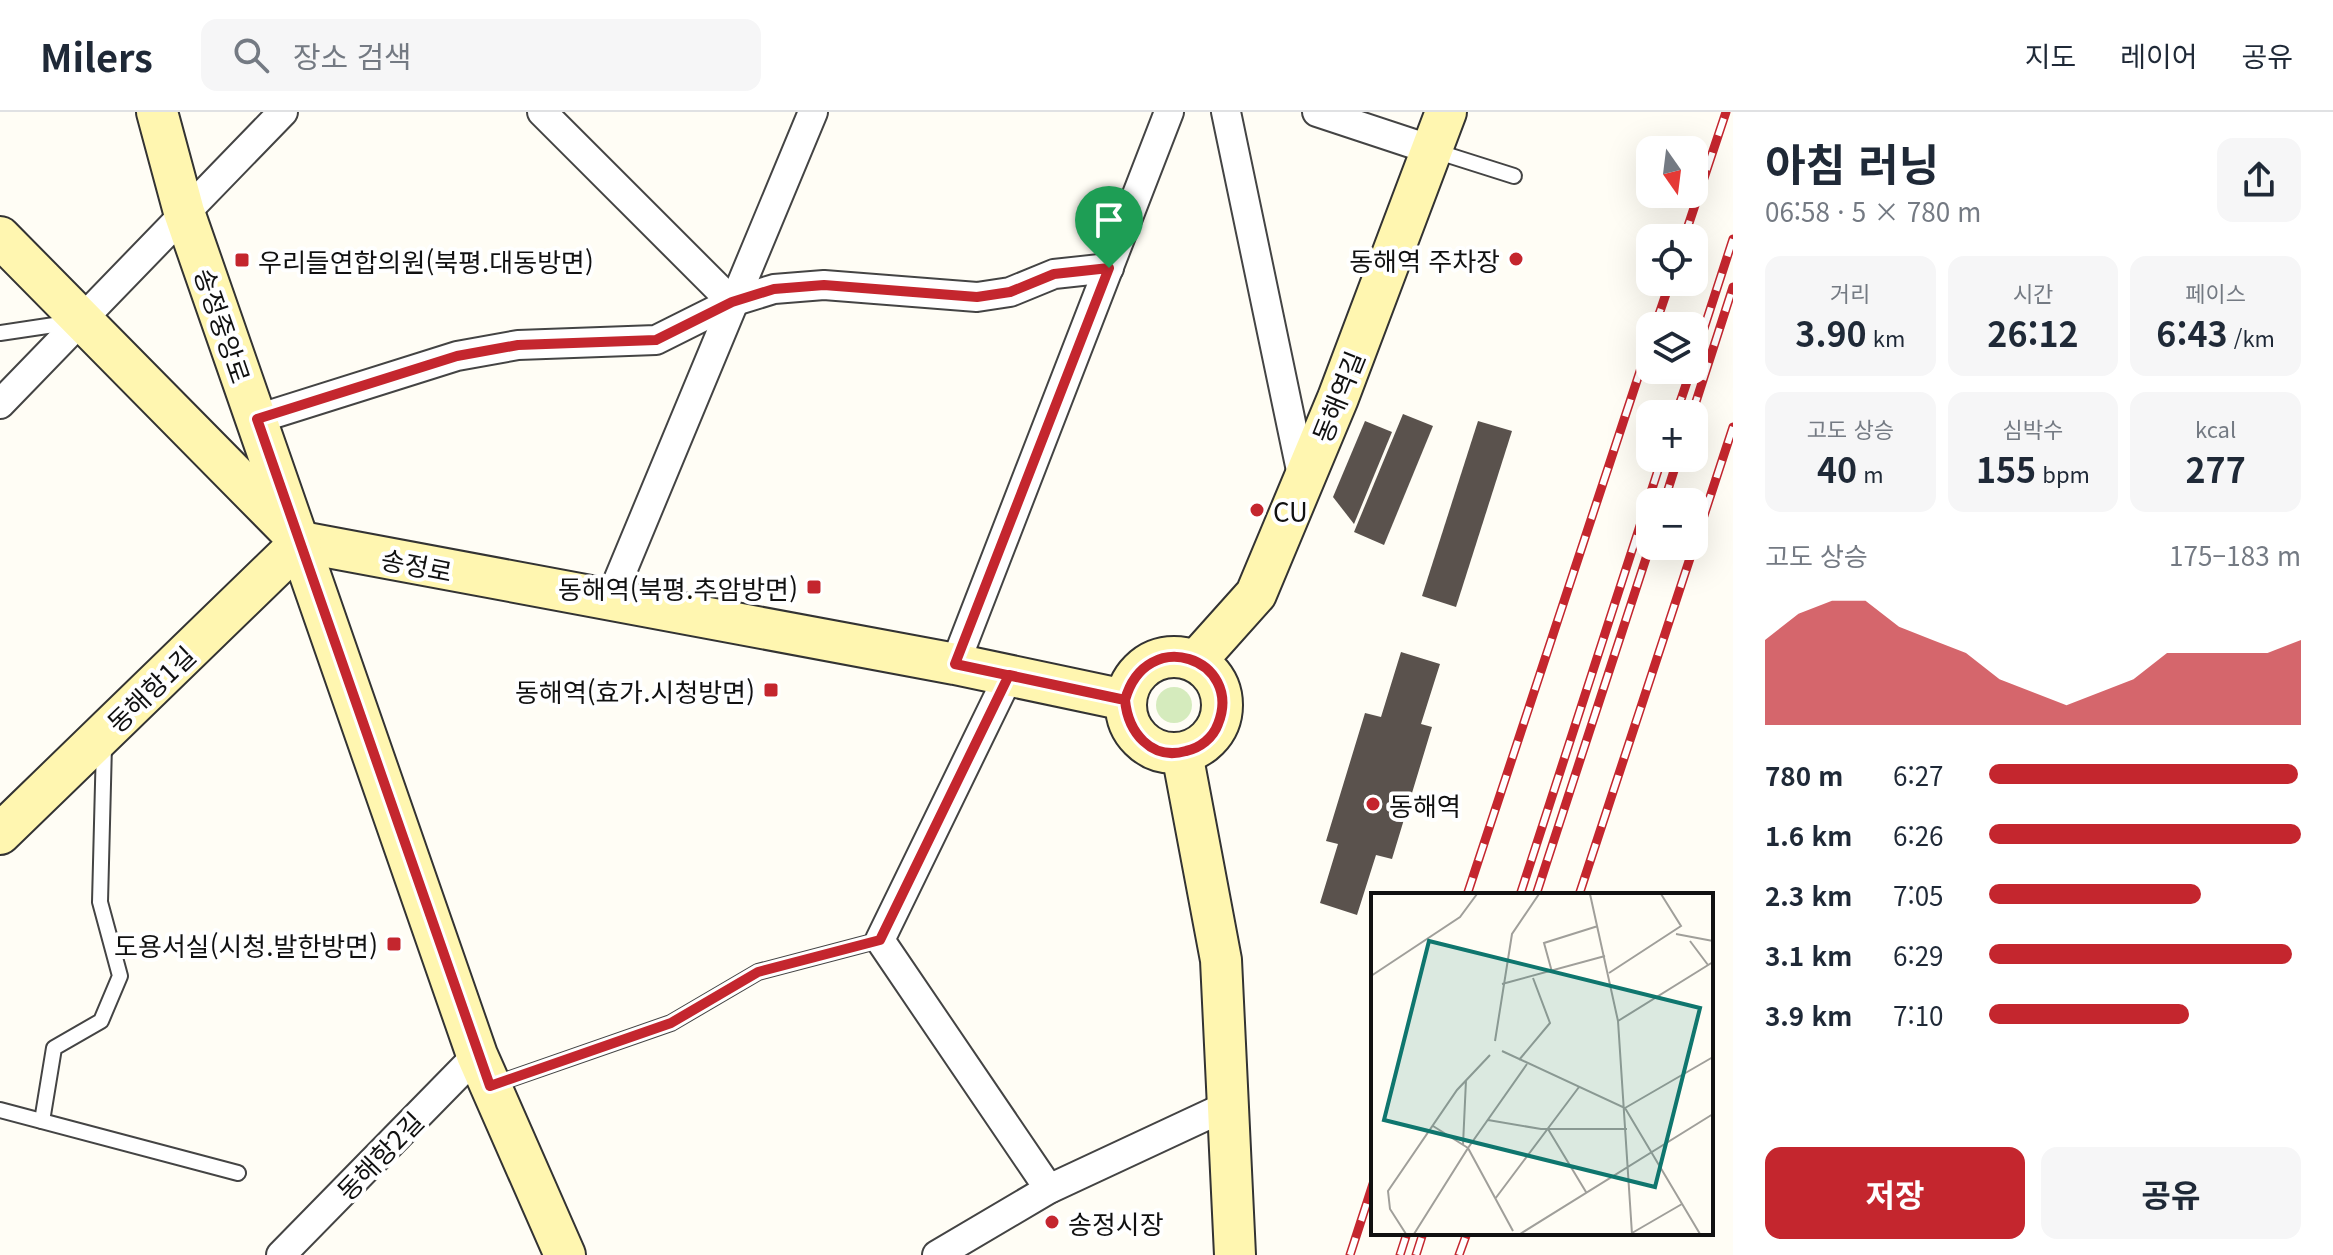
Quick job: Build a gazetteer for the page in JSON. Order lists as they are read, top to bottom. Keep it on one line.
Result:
{"streets":{"street":["송정중앙로","동해역길","송정로","동해항1길","동해항2길"]},"crossings":[["송정중앙로","송정로"],["송정중앙로","동해항1길"],["송정중앙로","동해항2길"],["동해역길","송정로"],["송정로","동해항1길"]],"places":{"other":["동해역 주차장","CU","동해역","송정시장"],"transit":["우리들연합의원(북평.대동방면)","동해역(북평.추암방면)","동해역(효가.시청방면)","도용서실(시청.발한방면)"]},"north":"bottom","page":{"header":"Milers","search":"장소 검색","nav":["지도","레이어","공유"],"heading":["아침 러닝","06:58 · 5 × 780 m"],"map_buttons":["+","−"],"stats":[["거리","3.90 km"],["시간","26:12"],["페이스","6:43 /km"],["고도 상승","40 m"],["심박수","155 bpm"],["kcal","277"]],"chart":["고도 상승","175–183 m"],"list":[{"name":"780 m","note":"6:27"},{"name":"1.6 km","note":"6:26"},{"name":"2.3 km","note":"7:05"},{"name":"3.1 km","note":"6:29"},{"name":"3.9 km","note":"7:10"}],"buttons":["저장","공유"]}}
